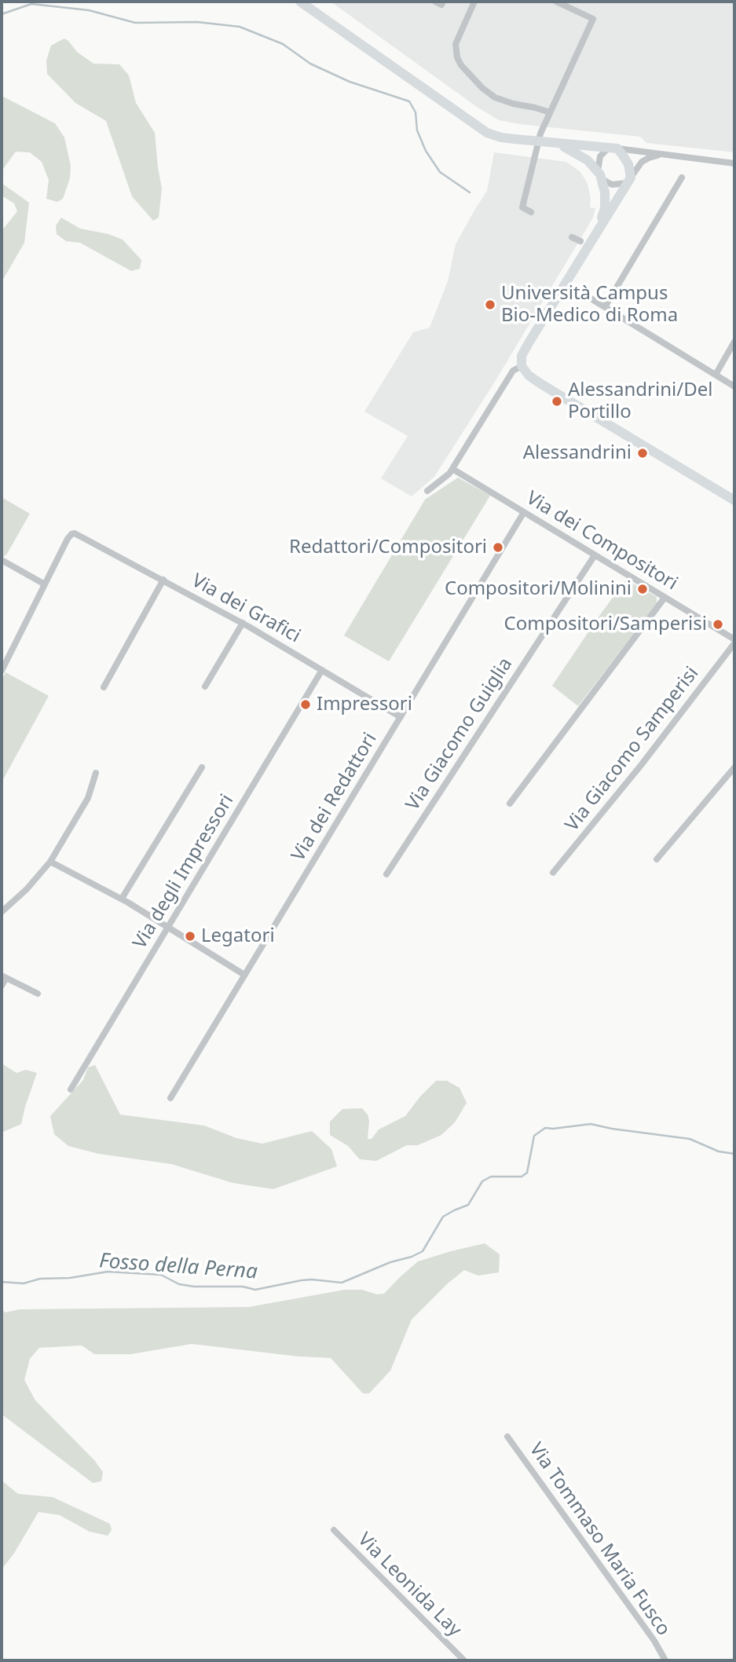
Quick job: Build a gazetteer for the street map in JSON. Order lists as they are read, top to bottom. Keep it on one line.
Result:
{"streets":{"street":["Via dei Compositori","Via dei Grafici","Via Giacomo Guiglia","Via Giacomo Samperisi","Via dei Redattori","Via degli Impressori","Via Tommaso Maria Fusco","Via Leonida Lay"]},"crossings":[["Via dei Compositori","Via Giacomo Guiglia"],["Via dei Compositori","Via dei Redattori"],["Via dei Grafici","Via dei Redattori"],["Via dei Grafici","Via degli Impressori"]],"water":["Fosso della Perna"],"places":["Università Campus Bio-Medico di Roma","Alessandrini/Del Portillo","Alessandrini","Redattori/Compositori","Compositori/Molinini","Compositori/Samperisi","Impressori","Legatori"]}
